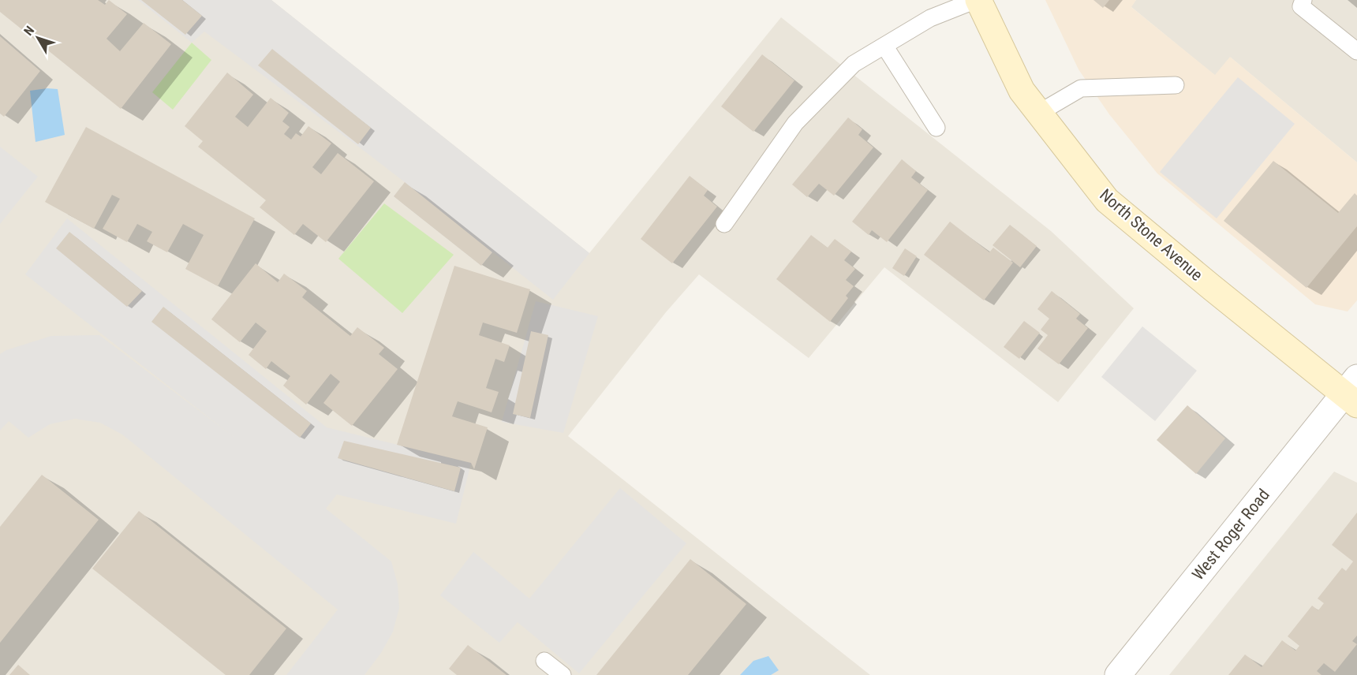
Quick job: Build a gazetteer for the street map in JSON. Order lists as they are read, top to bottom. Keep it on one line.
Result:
{"streets":{"main road":["North Stone Avenue"],"street":["West Roger Road"]},"crossings":[["North Stone Avenue","West Roger Road"]],"north":"top left"}
